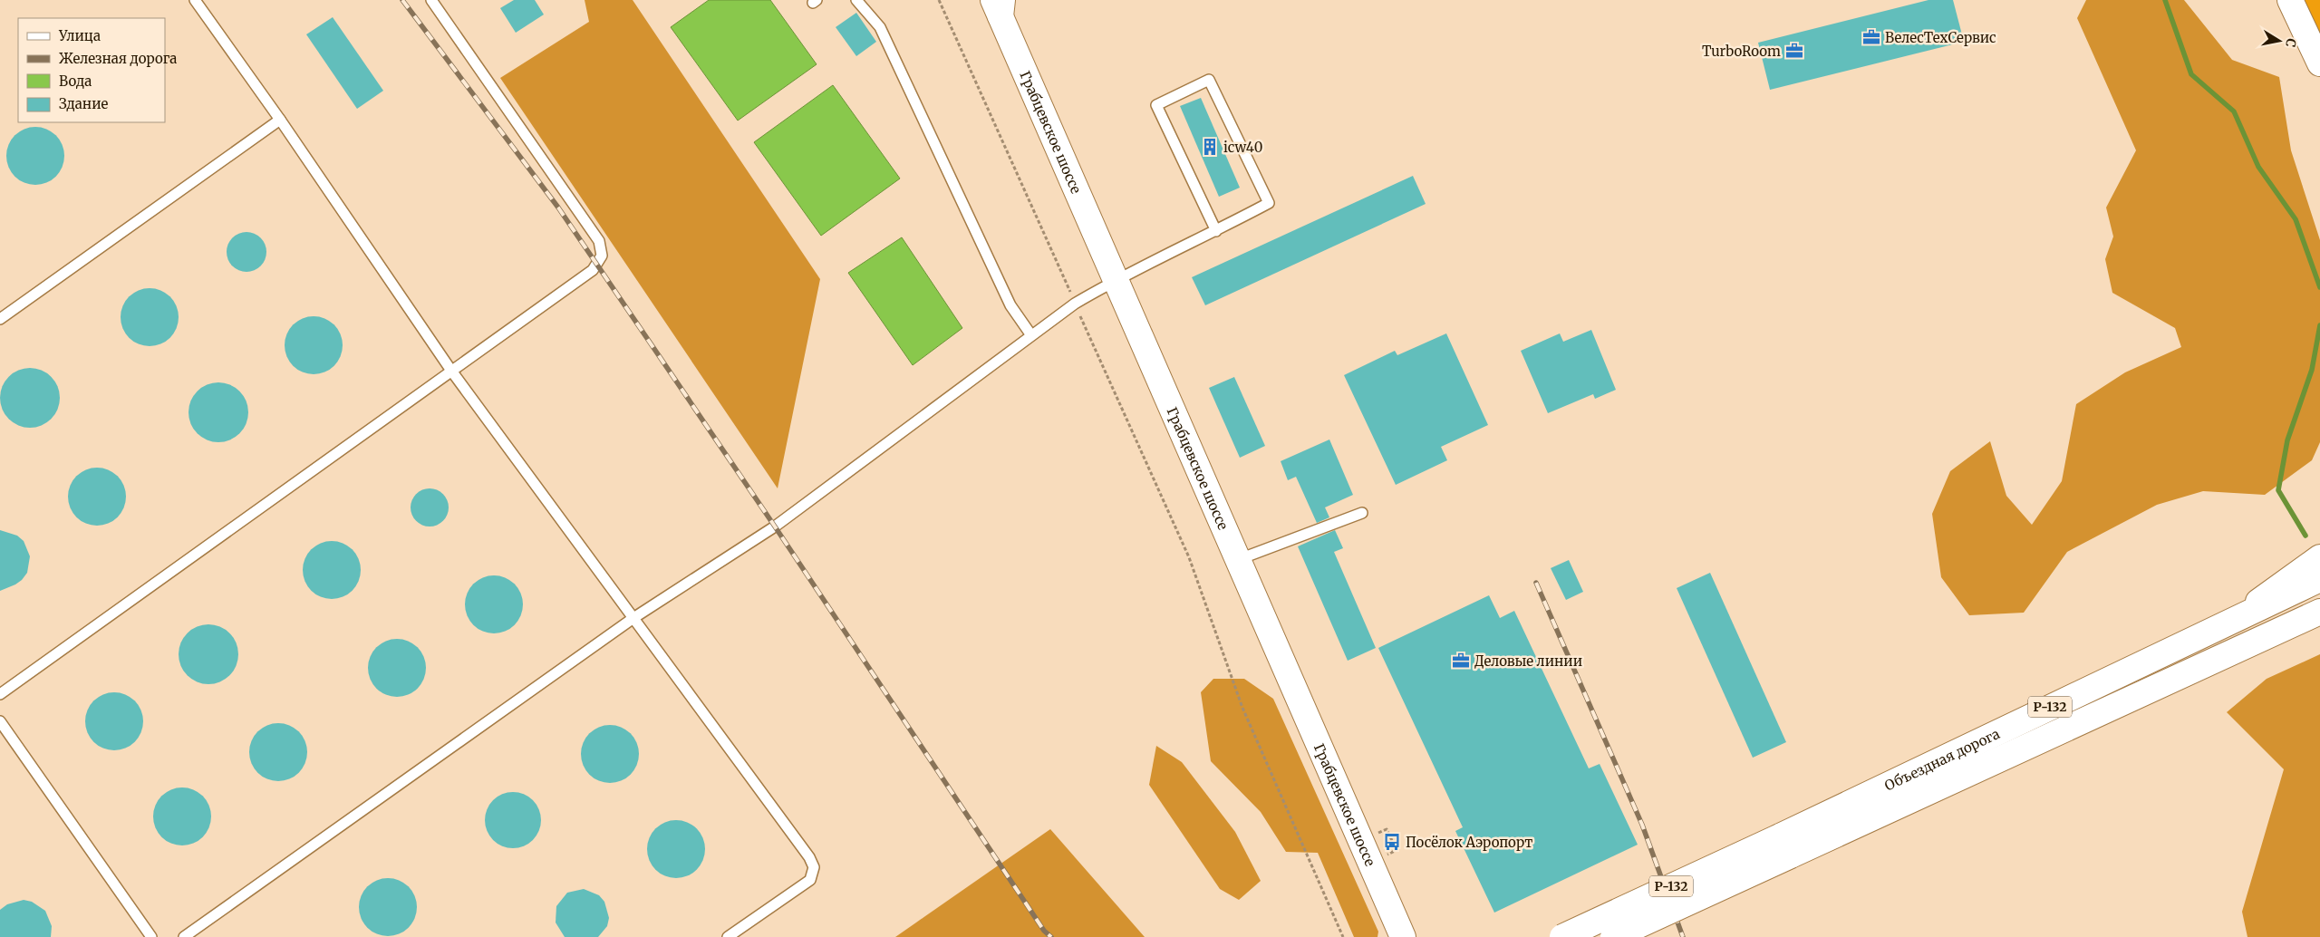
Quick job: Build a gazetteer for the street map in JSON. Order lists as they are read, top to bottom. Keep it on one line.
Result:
{"streets":{"main road":["Грабцевское шоссе","Р-132","Объездная дорога"]},"places":{"office":["ВелесТехСервис","TurboRoom","Деловые линии"],"building":["icw40"],"bus stop":["Посёлок Аэропорт"]},"legend":["Улица","Железная дорога","Вода","Здание"],"north":"right"}
